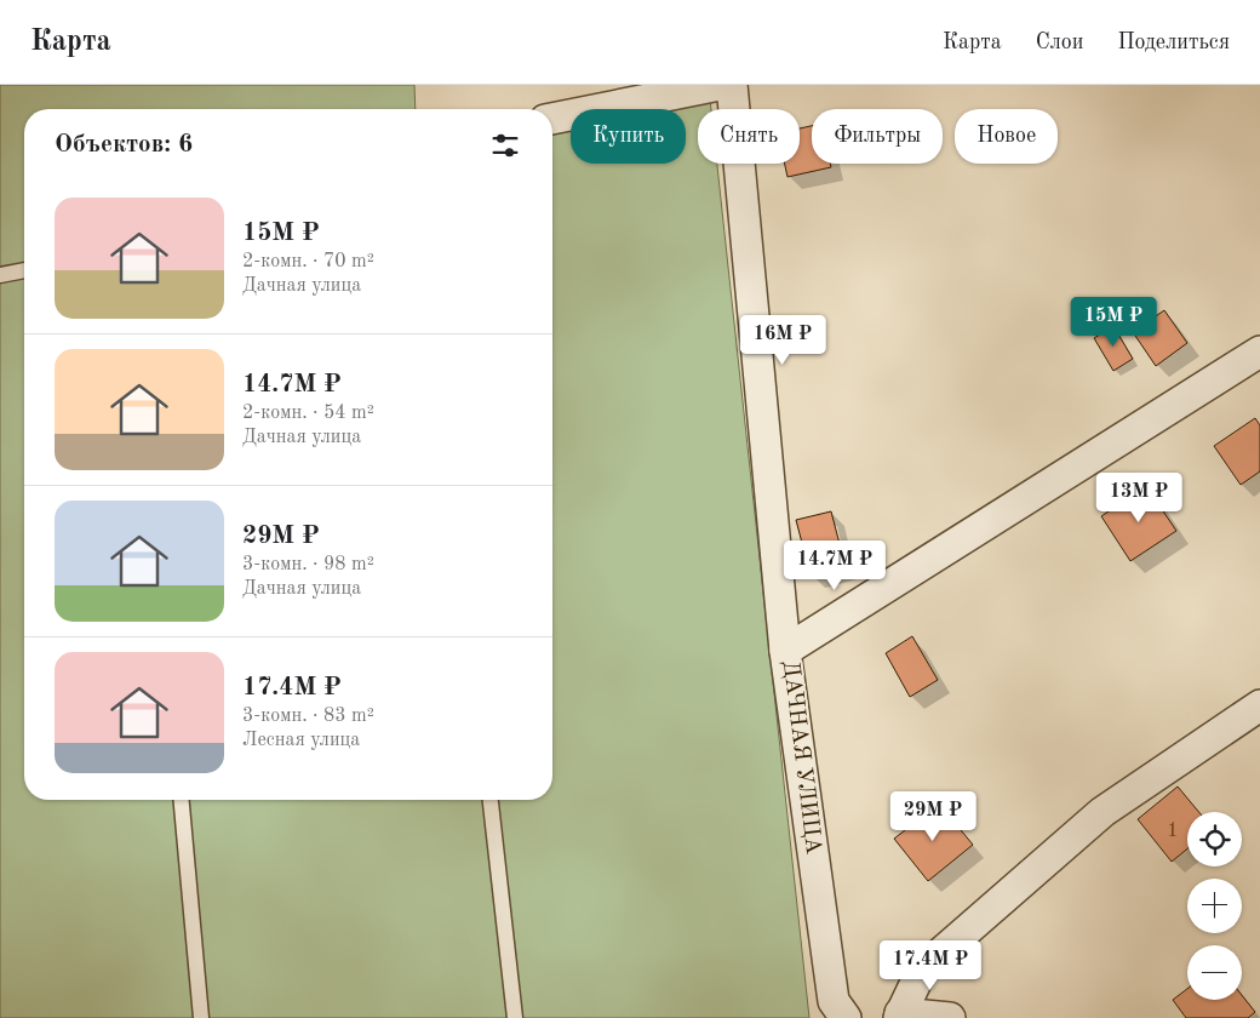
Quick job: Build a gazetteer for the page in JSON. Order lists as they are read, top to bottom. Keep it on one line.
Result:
{"streets":{"street":["ДАЧНАЯ УЛИЦА"]},"house_numbers":["1"],"page":{"header":"Карта","nav":["Карта","Слои","Поделиться"],"chip":["Купить","Снять","Фильтры","Новое"],"heading":"Объектов: 6","list":[{"name":"15M ₽","note":"2-комн. · 70 m² · Дачная улица"},{"name":"14.7M ₽","note":"2-комн. · 54 m² · Дачная улица"},{"name":"29M ₽","note":"3-комн. · 98 m² · Дачная улица"},{"name":"17.4M ₽","note":"3-комн. · 83 m² · Лесная улица"}],"price":["15M ₽","16M ₽","13M ₽","14.7M ₽","29M ₽","17.4M ₽"],"map_buttons":["+","−"]}}
